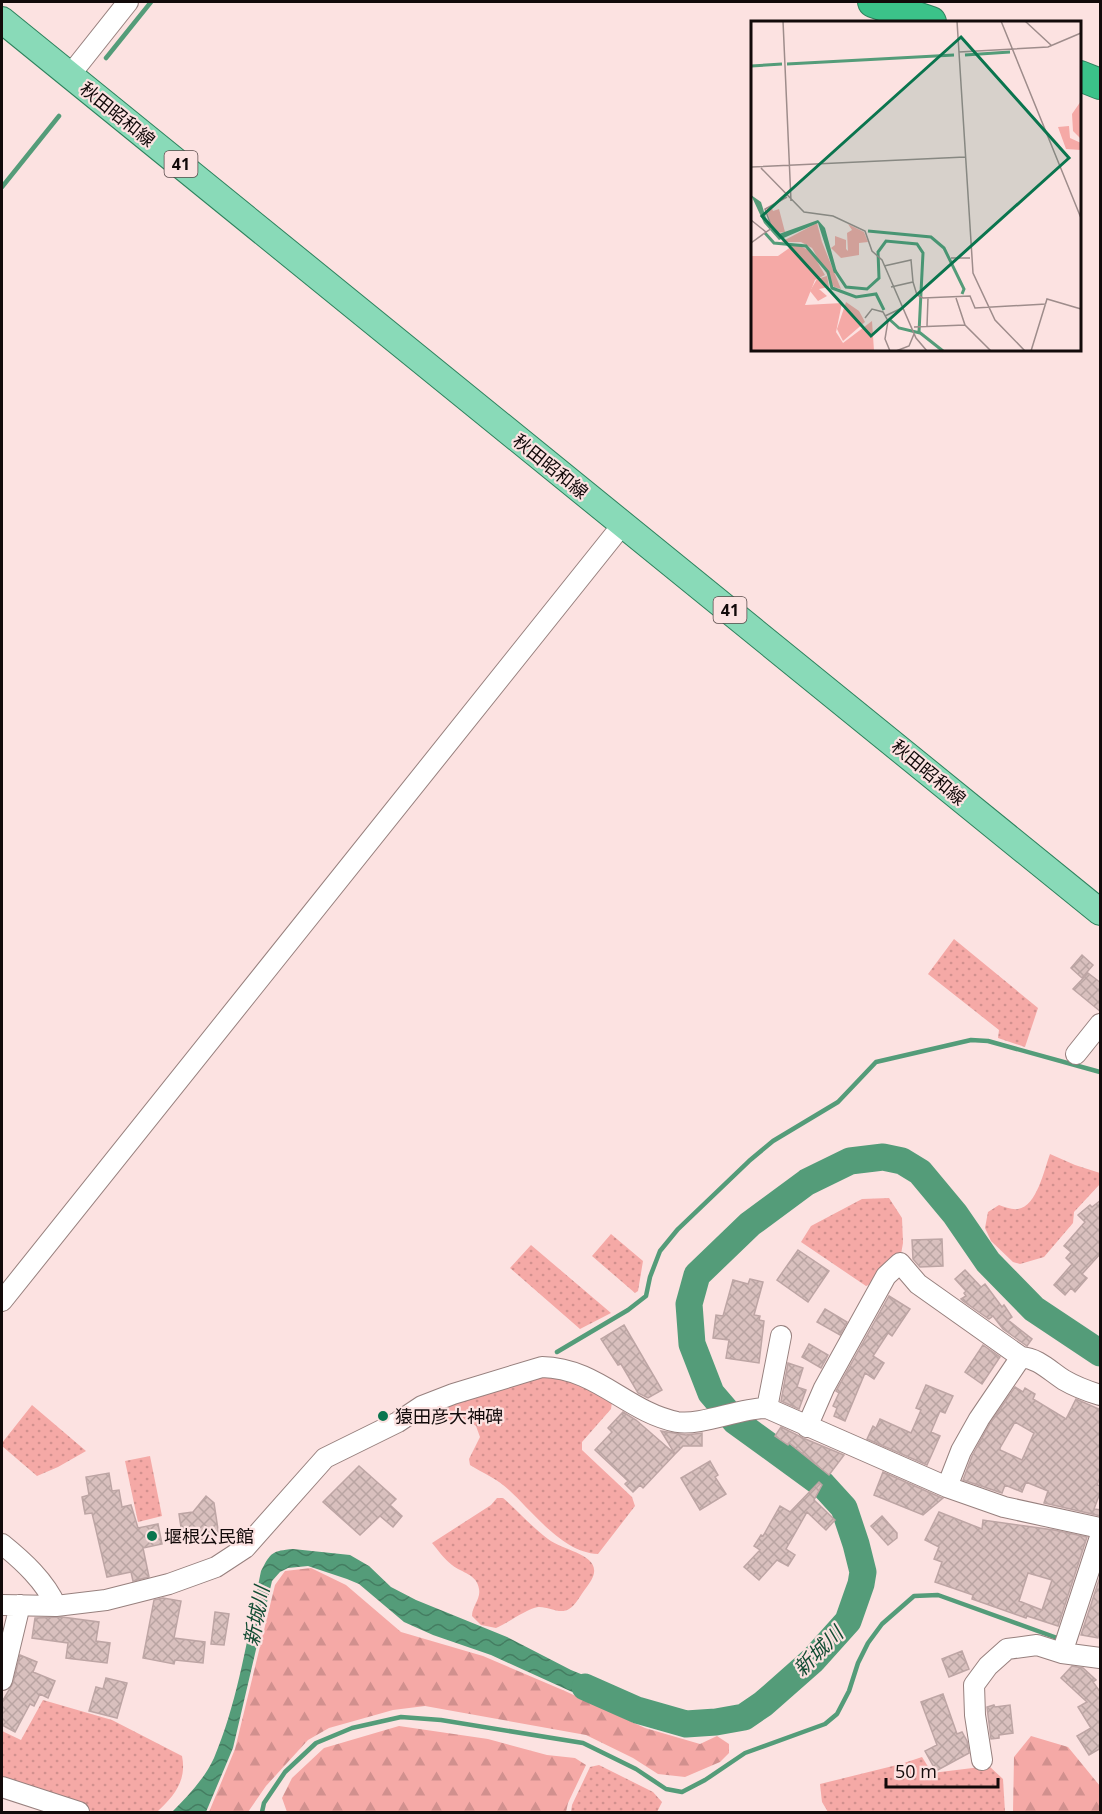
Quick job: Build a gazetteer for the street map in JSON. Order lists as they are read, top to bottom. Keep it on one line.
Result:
{"streets":{"main road":["秋田昭和線","41"]},"water":["新城川"],"places":["猿田彦大神碑","堰根公民館"],"scale_bar":"50 m"}
